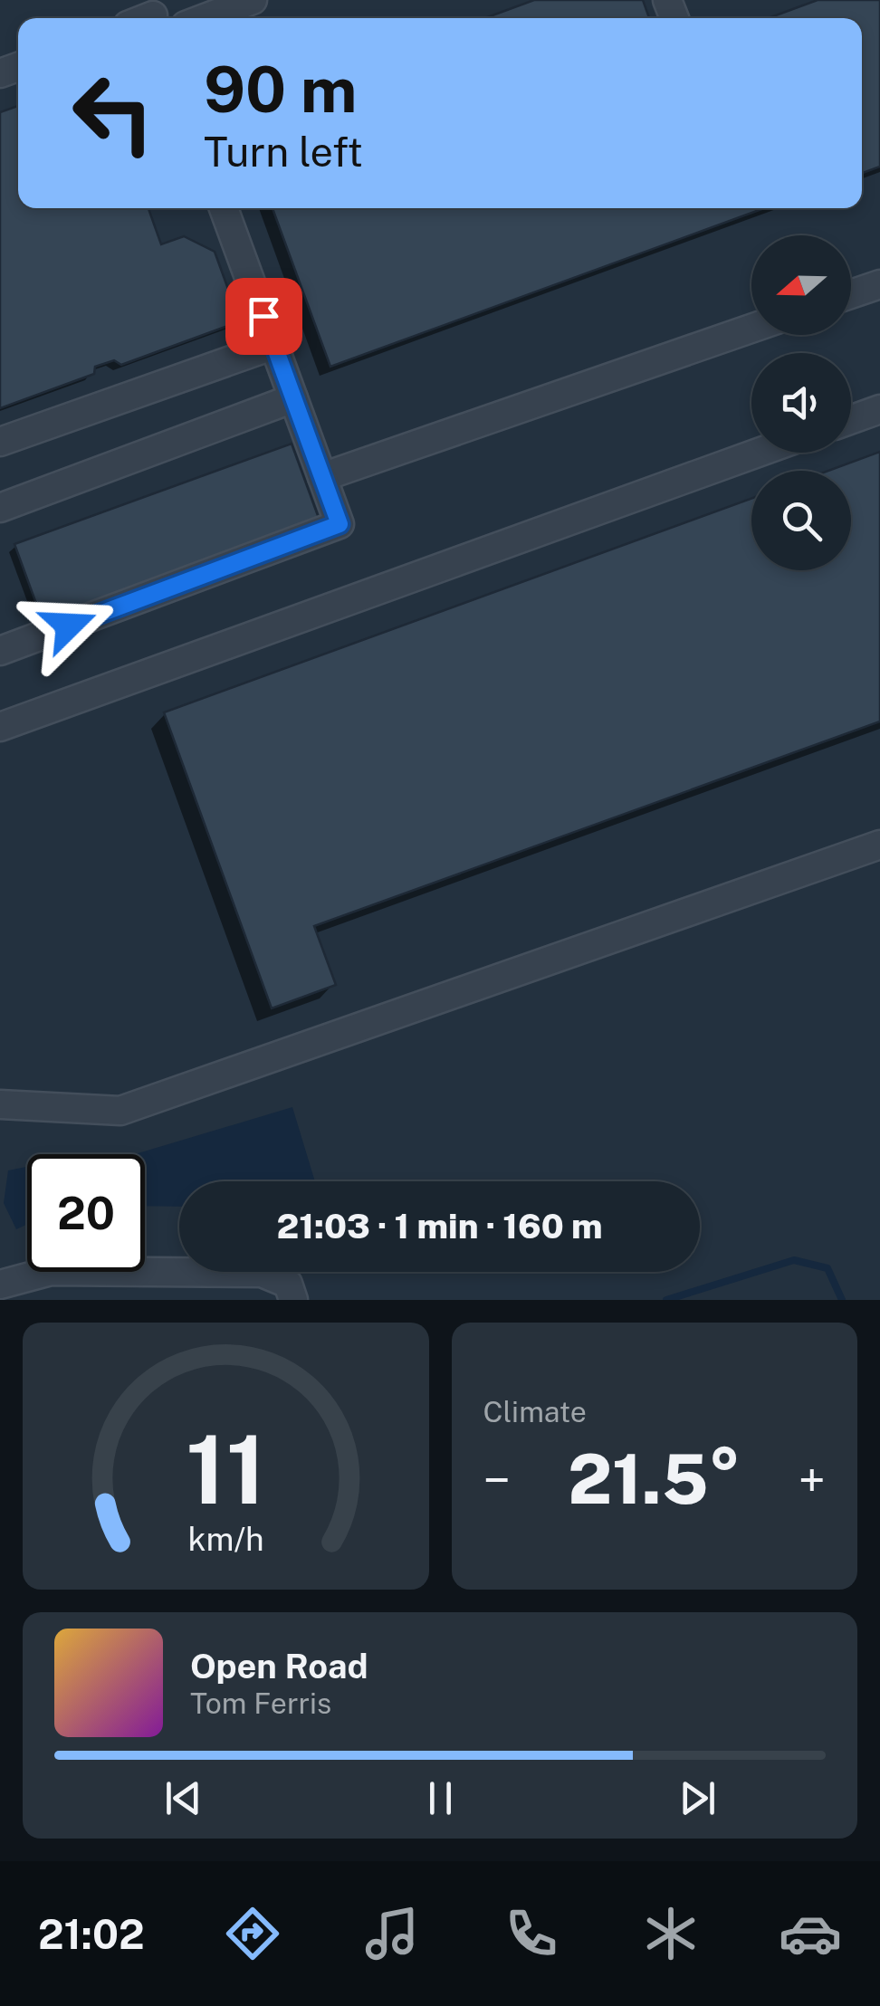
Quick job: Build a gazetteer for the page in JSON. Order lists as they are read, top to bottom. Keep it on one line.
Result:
{"north":"left","page":{"turn":["90 m","Turn left"],"limit":"20","trip":"21:03 · 1 min · 160 m","tile":"Climate","heat":["−","21.5°","+"],"song":["Open Road","Tom Ferris"],"tabs":"21:02","gauge":["11","km/h"]}}
